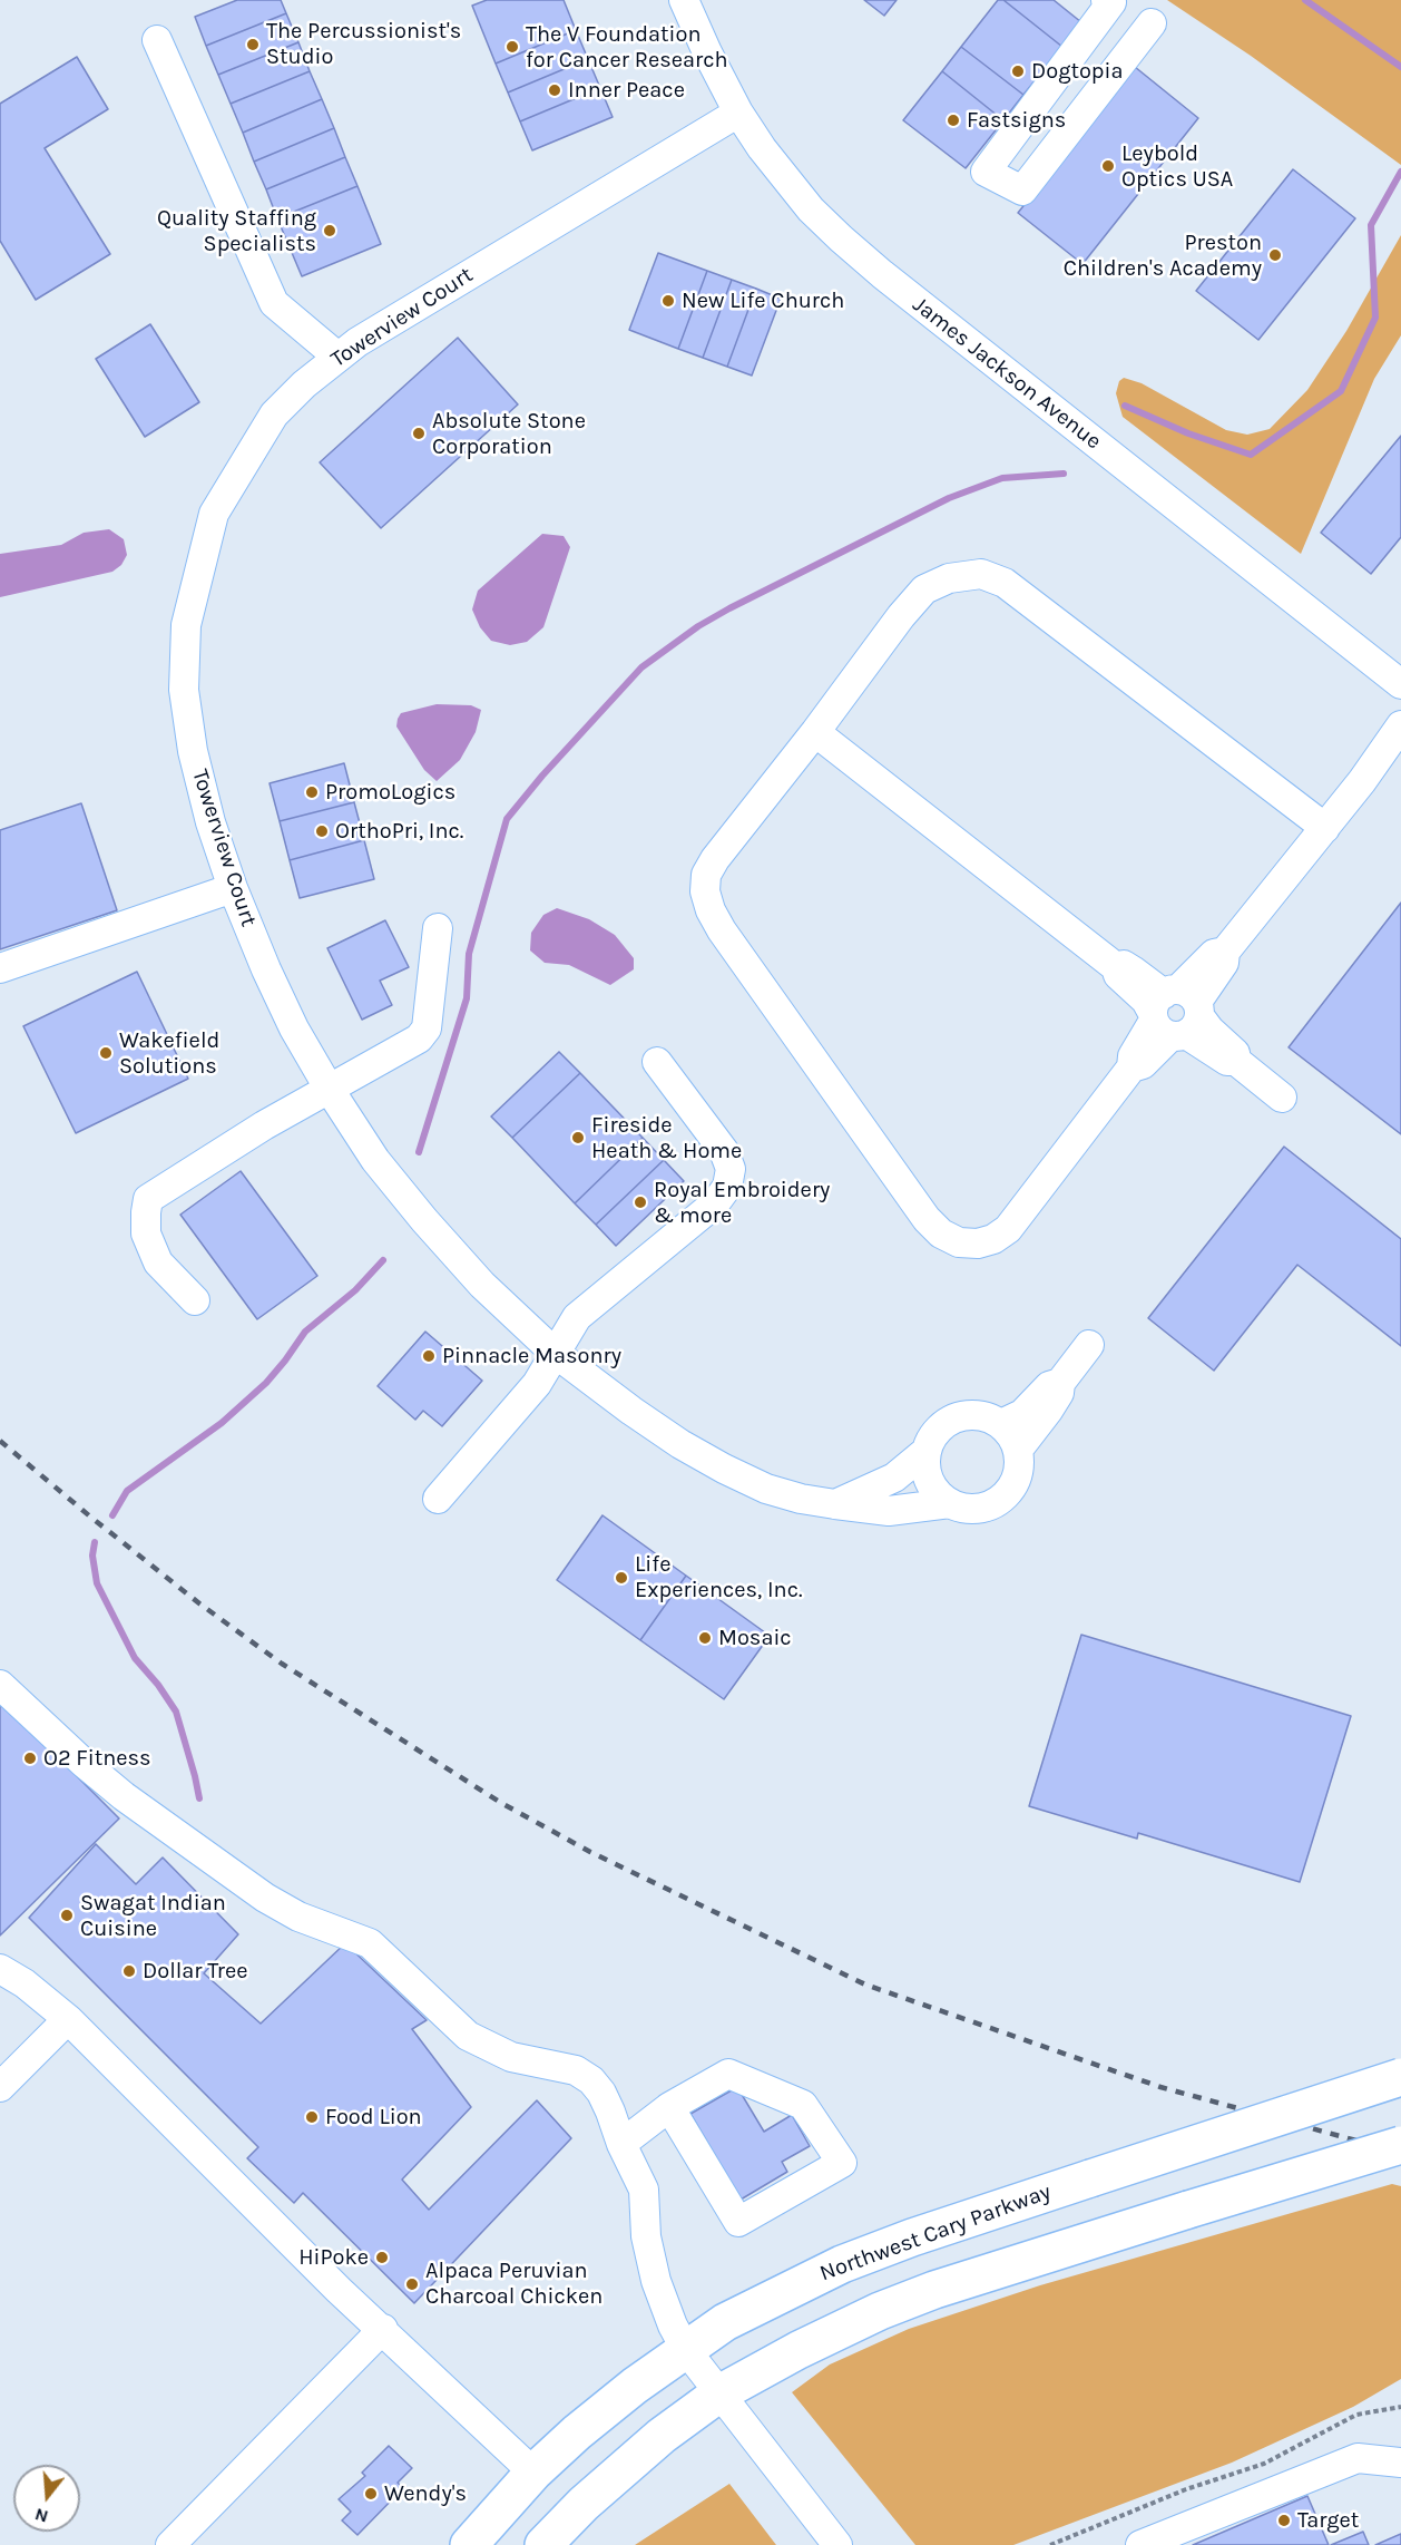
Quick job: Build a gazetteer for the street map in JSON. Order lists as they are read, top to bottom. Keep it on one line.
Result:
{"streets":{"main road":["Northwest Cary Parkway"],"street":["Towerview Court","James Jackson Avenue"]},"crossings":[["Towerview Court","James Jackson Avenue"]],"places":["The Percussionist's Studio","The V Foundation for Cancer Research","Dogtopia","Inner Peace","Fastsigns","Leybold Optics USA","Quality Staffing Specialists","Preston Children's Academy","New Life Church","Absolute Stone Corporation","PromoLogics","OrthoPri, Inc.","Wakefield Solutions","Fireside Heath & Home","Royal Embroidery & more","Pinnacle Masonry","Life Experiences, Inc.","Mosaic","O2 Fitness","Swagat Indian Cuisine","Dollar Tree","Food Lion","HiPoke","Alpaca Peruvian Charcoal Chicken","Wendy's","Target"],"north":"bottom"}
